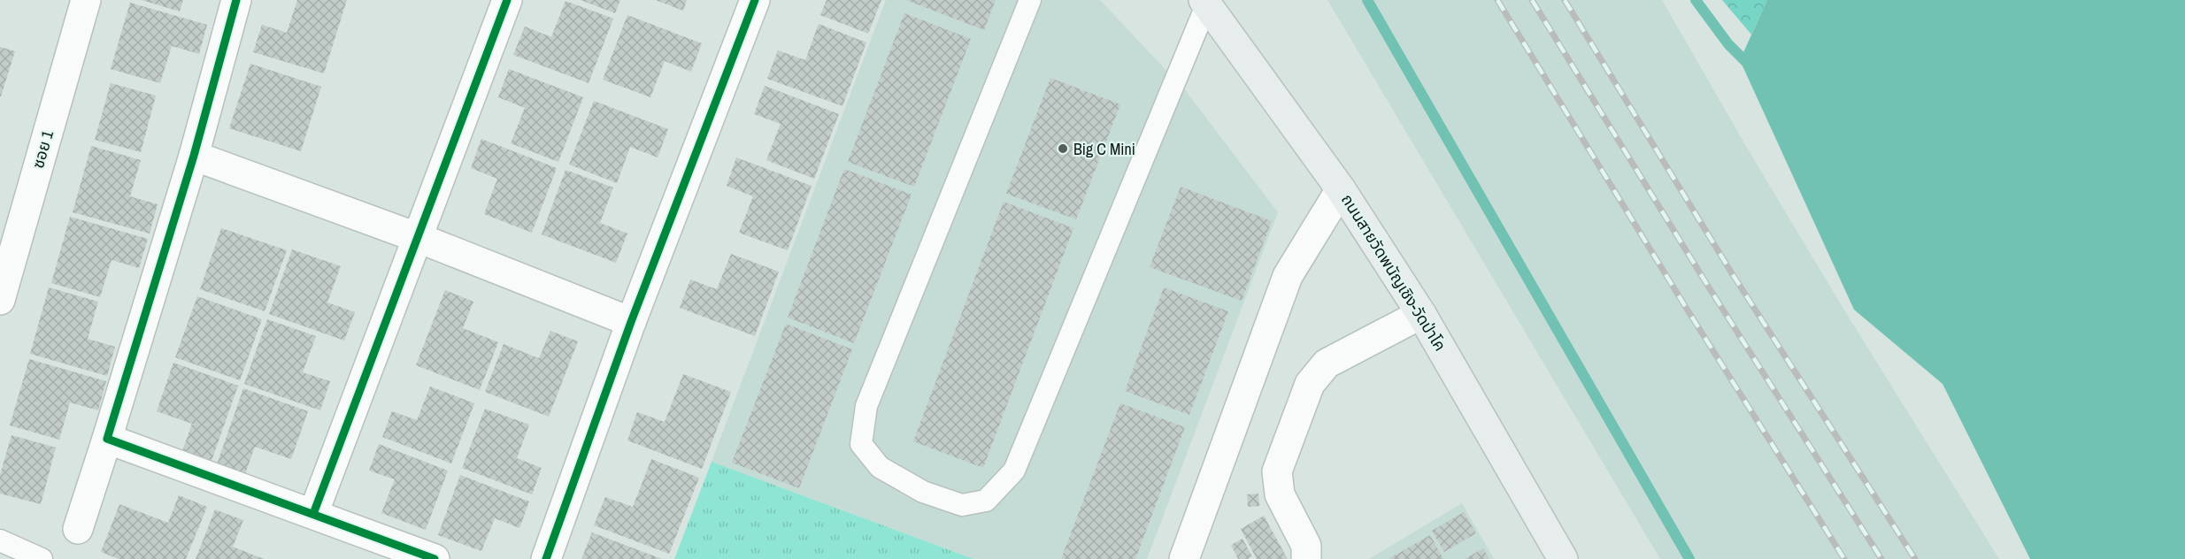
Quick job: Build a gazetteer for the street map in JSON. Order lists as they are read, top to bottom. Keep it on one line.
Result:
{"streets":{"main road":["ถนนสายวัดพนัญเชิง-วัดป่าโค"],"street":["ซอย 1"]},"places":["Big C Mini"]}
